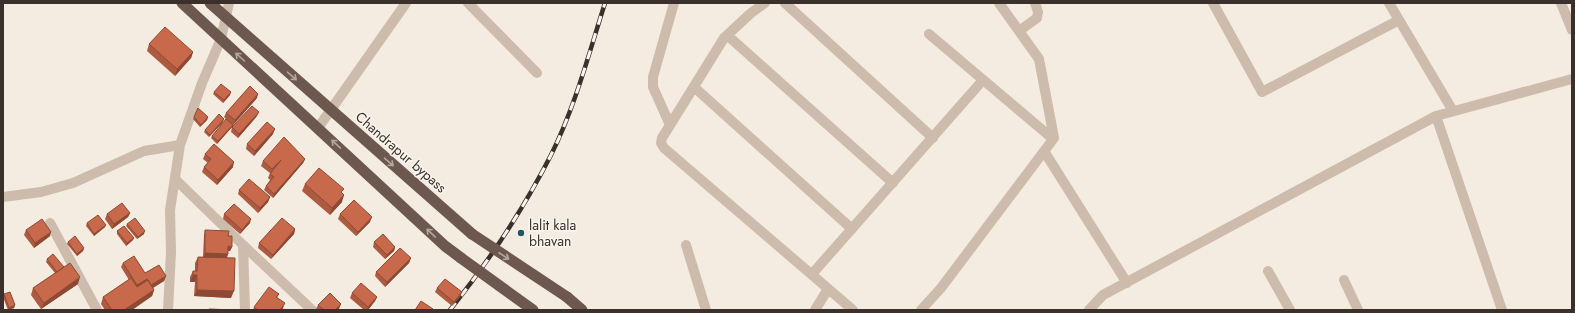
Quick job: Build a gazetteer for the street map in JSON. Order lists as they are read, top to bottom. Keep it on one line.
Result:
{"streets":{"highway":["Chandrapur bypass"]},"places":["lalit kala bhavan"]}
